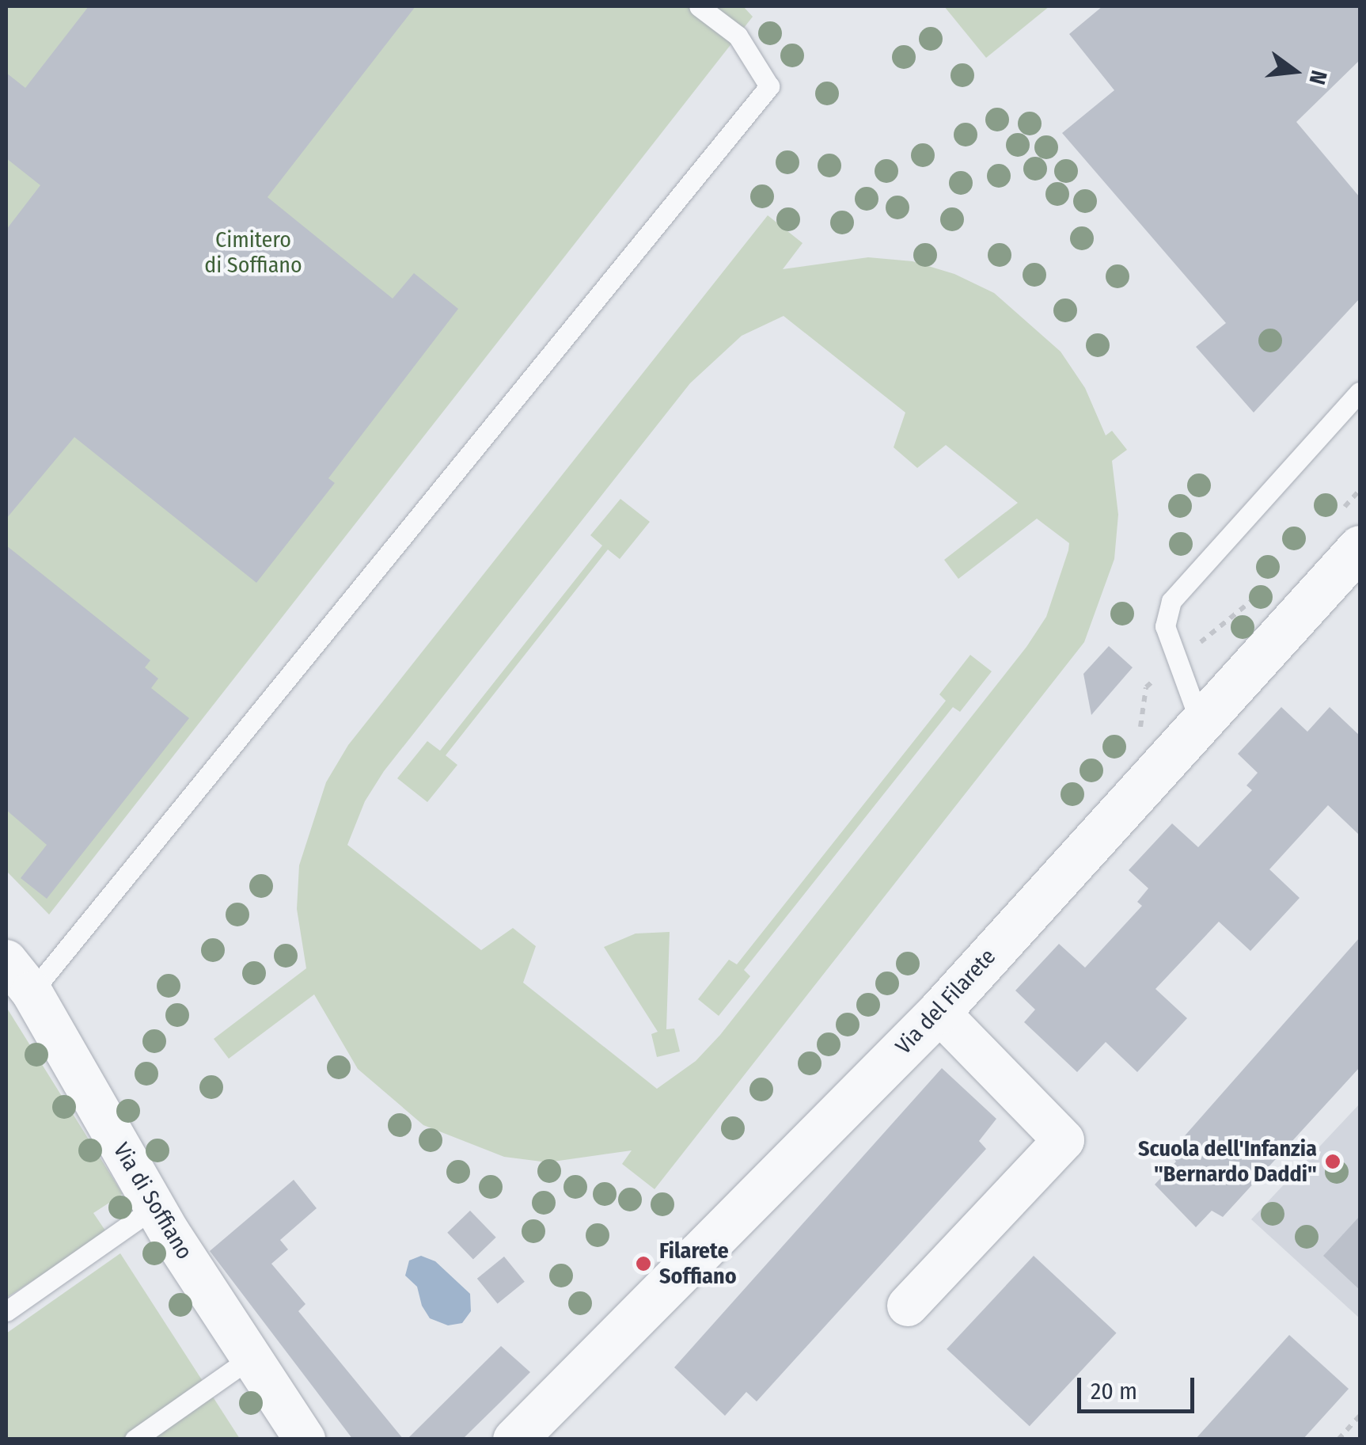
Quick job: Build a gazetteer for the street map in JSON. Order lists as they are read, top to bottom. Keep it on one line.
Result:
{"streets":{"street":["Via del Filarete","Via di Soffiano"]},"parks":["Cimitero di Soffiano"],"places":["Scuola dell'Infanzia \"Bernardo Daddi\"","Filarete Soffiano"],"scale_bar":"20 m","north":"right"}
